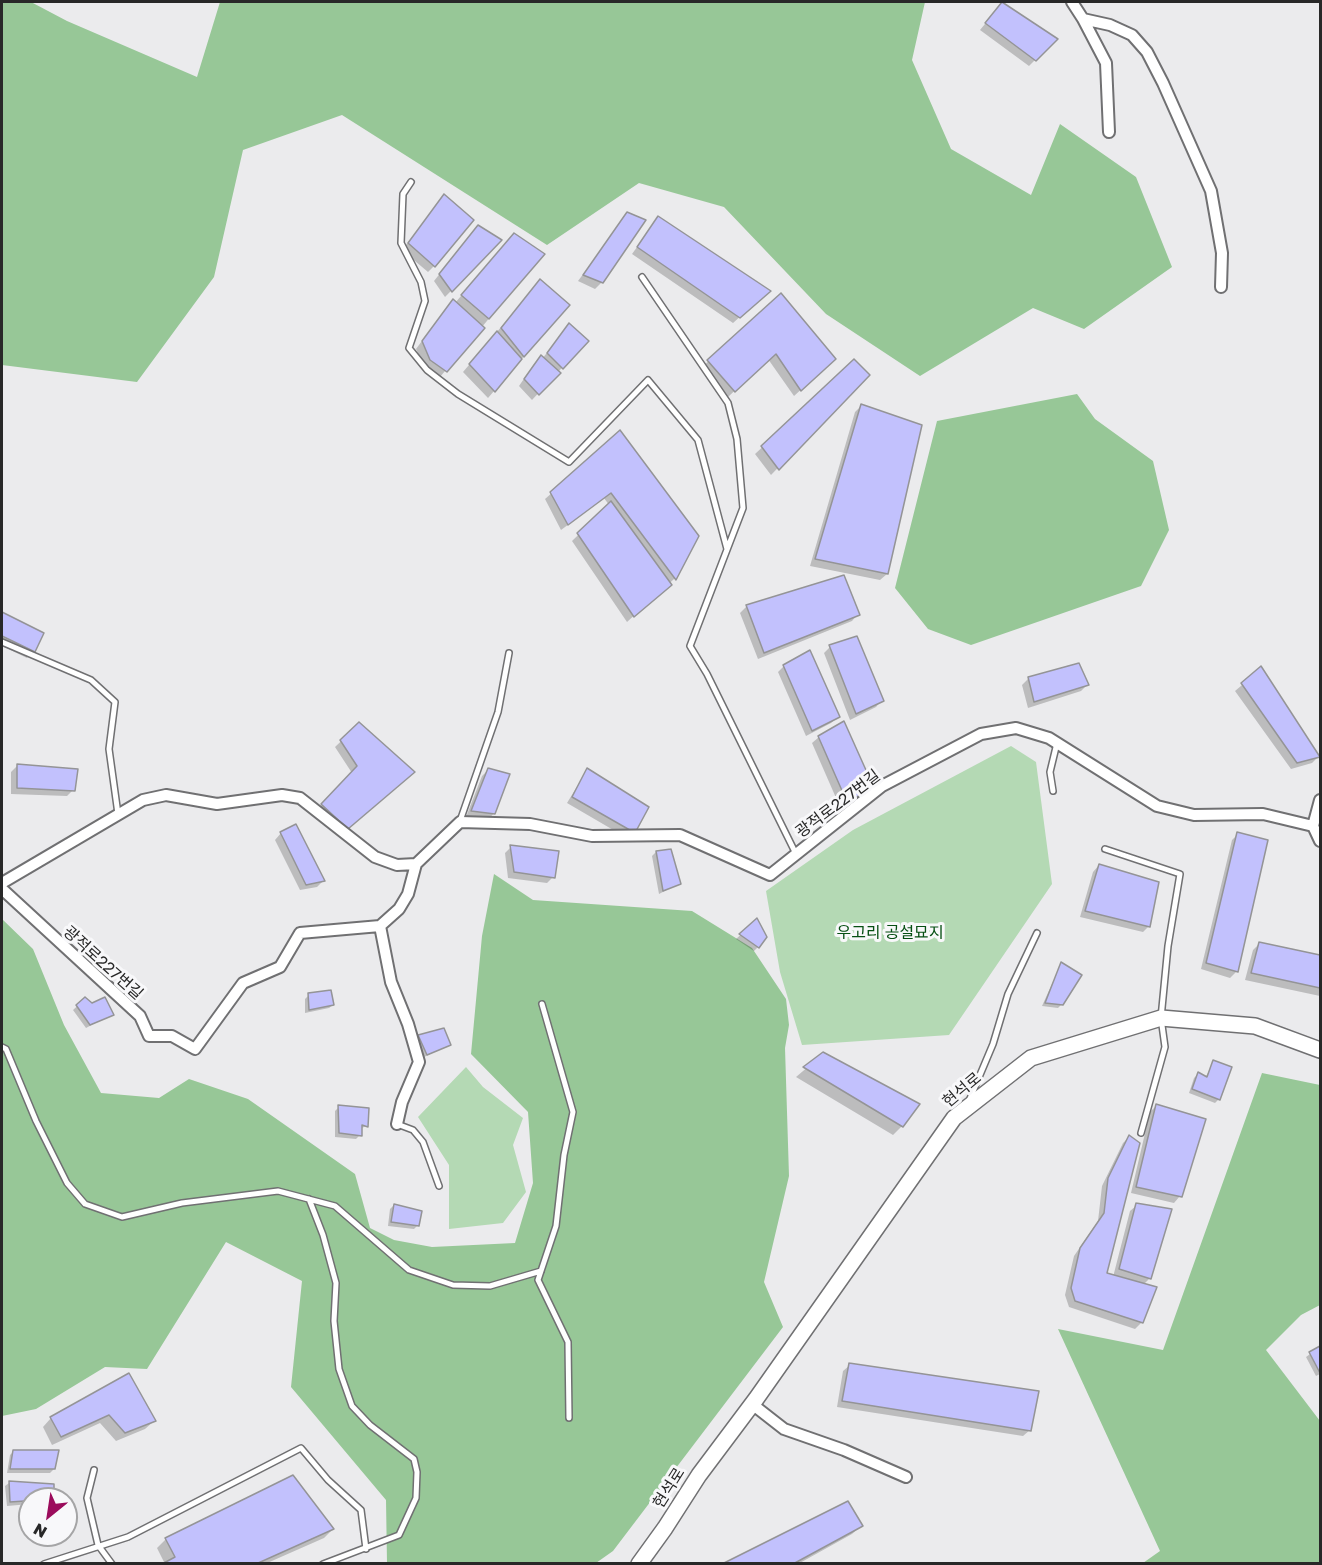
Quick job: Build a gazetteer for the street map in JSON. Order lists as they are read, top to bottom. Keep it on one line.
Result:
{"streets":{"street":["광적로227번길","현석로"]},"parks":["우고리 공설묘지"],"north":"bottom left"}
